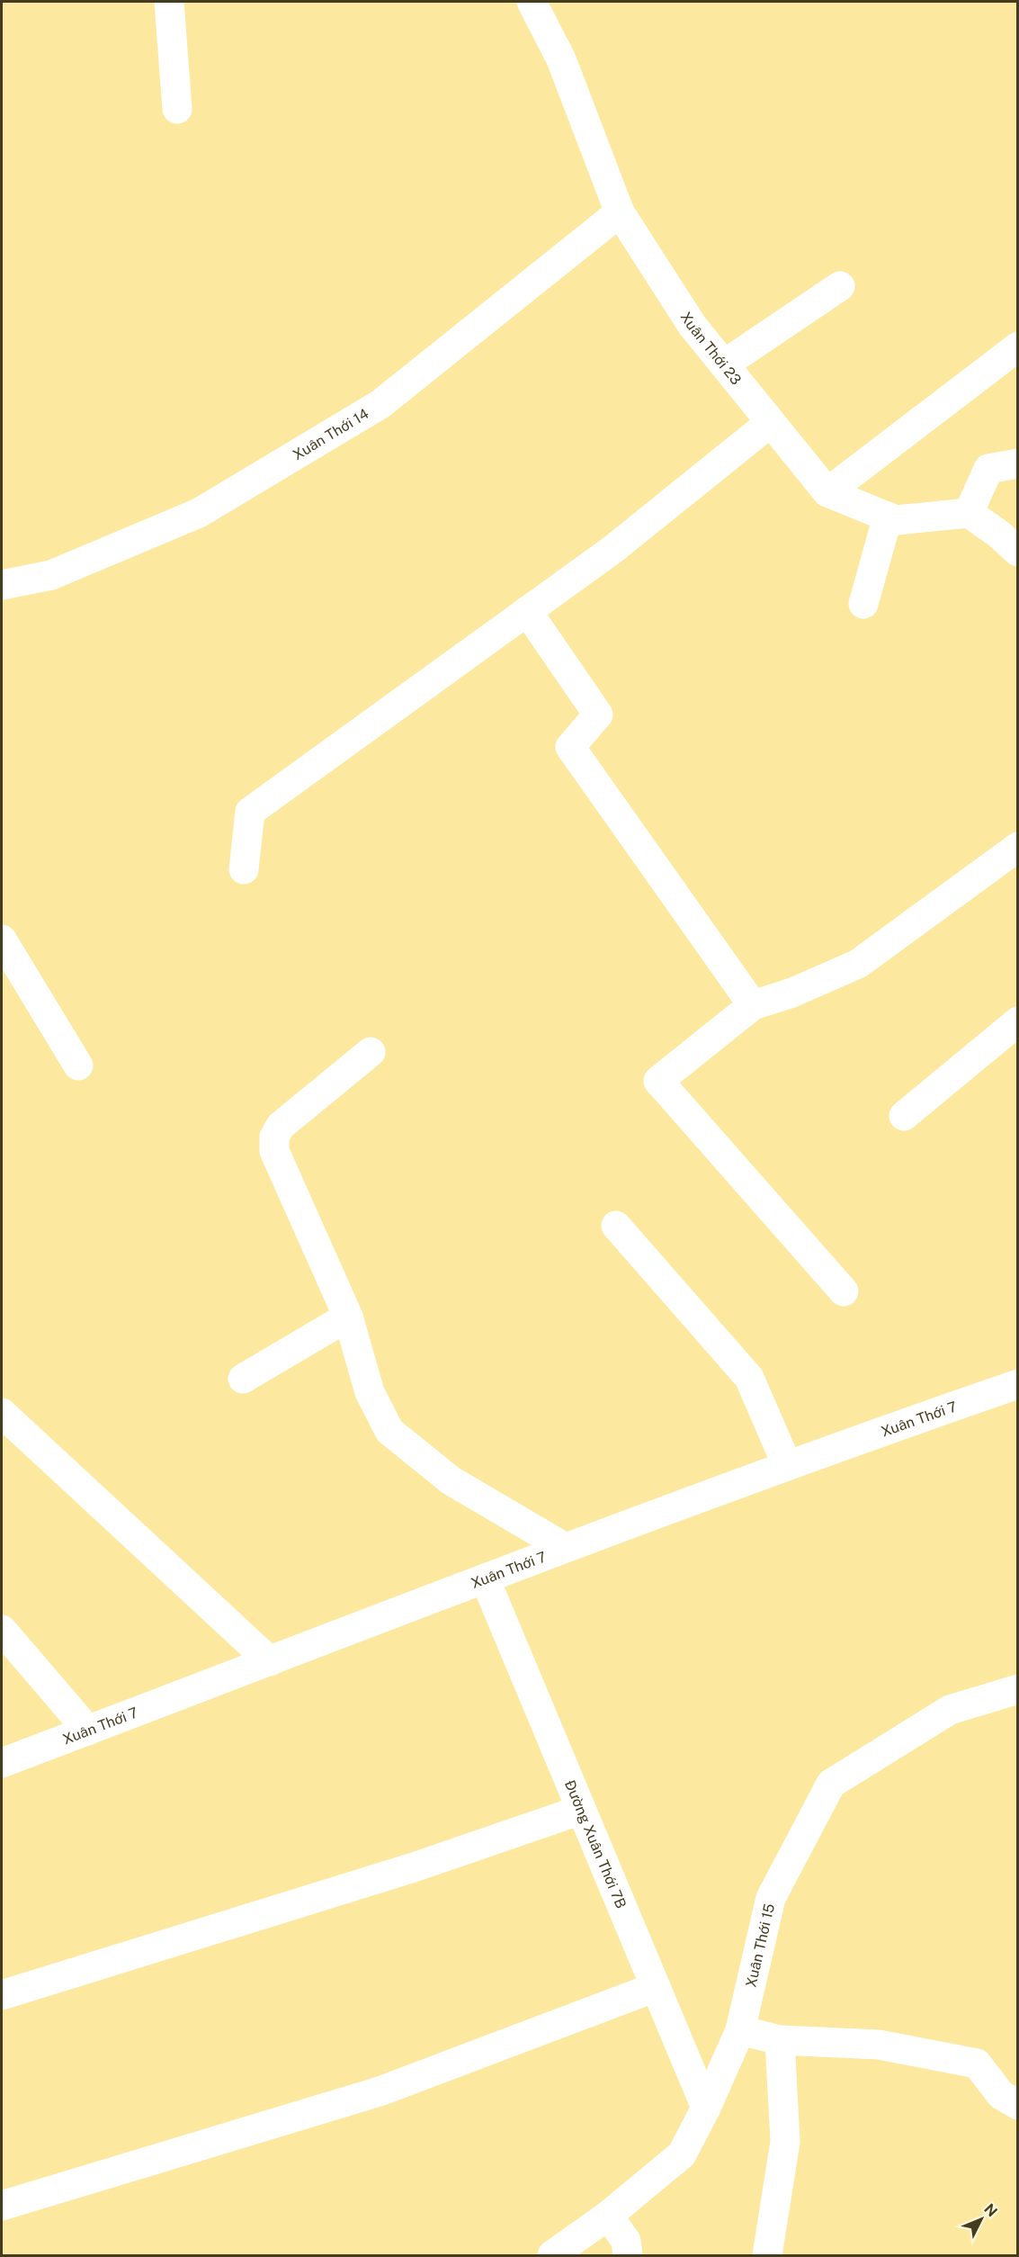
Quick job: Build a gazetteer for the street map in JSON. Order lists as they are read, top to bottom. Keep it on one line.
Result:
{"streets":{"street":["Xuân Thới 23","Xuân Thới 14","Xuân Thới 7","Đường Xuân Thới 7B","Xuân Thới 15"]},"crossings":[["Xuân Thới 23","Xuân Thới 14"],["Xuân Thới 7","Đường Xuân Thới 7B"],["Đường Xuân Thới 7B","Xuân Thới 15"]],"north":"top right"}
